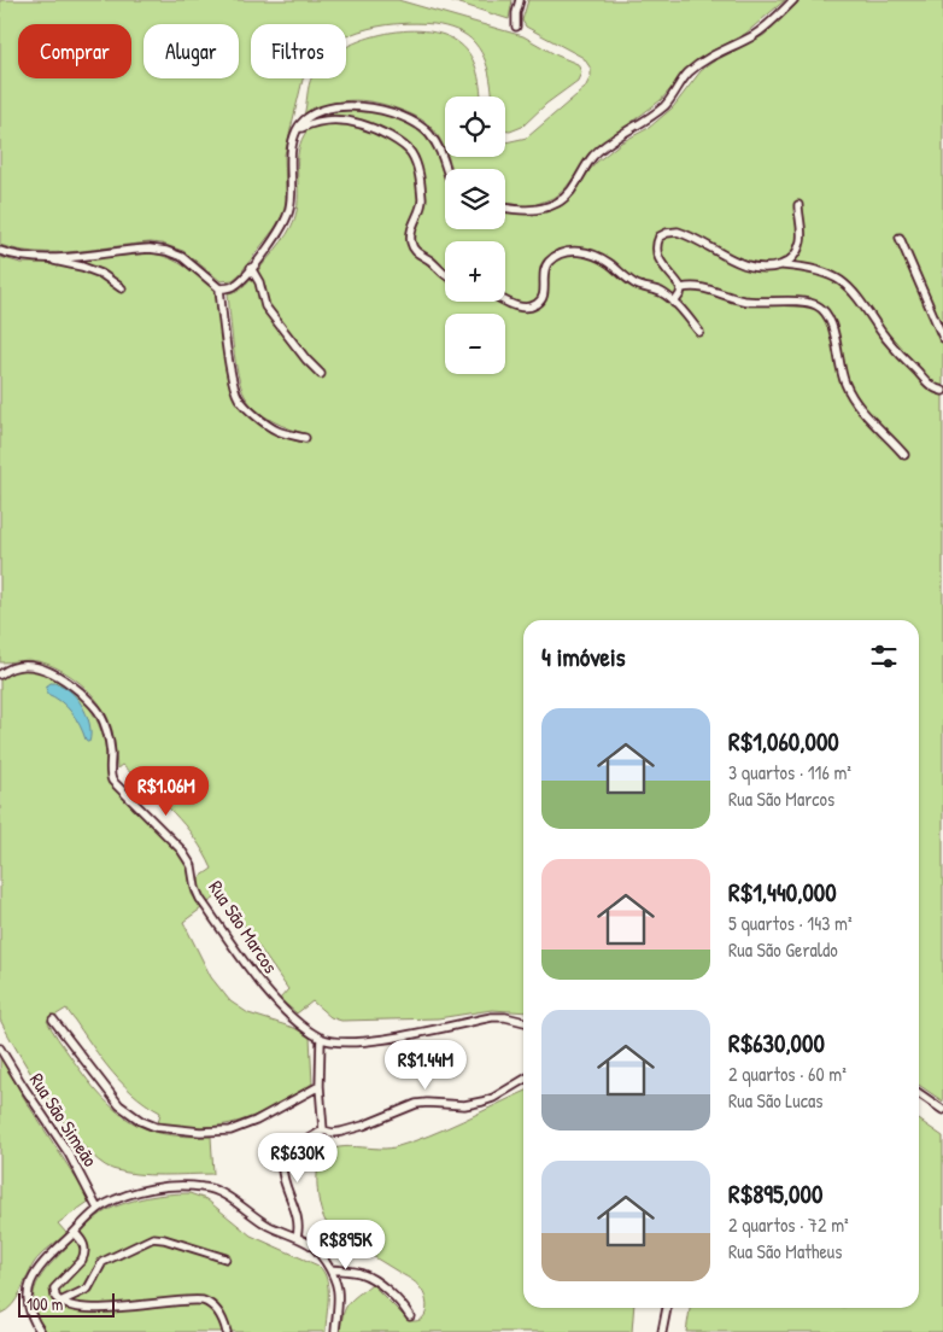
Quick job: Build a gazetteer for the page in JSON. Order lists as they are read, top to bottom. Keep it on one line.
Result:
{"streets":{"street":["Rua São Marcos","Rua São Simeão"]},"scale_bar":"100 m","page":{"chip":["Comprar","Alugar","Filtros"],"map_buttons":["+","−"],"heading":"4 imóveis","list":[{"name":"R$1,060,000","note":"3 quartos · 116 m² · Rua São Marcos"},{"name":"R$1,440,000","note":"5 quartos · 143 m² · Rua São Geraldo"},{"name":"R$630,000","note":"2 quartos · 60 m² · Rua São Lucas"},{"name":"R$895,000","note":"2 quartos · 72 m² · Rua São Matheus"}],"price":["R$1.06M","R$1.44M","R$630K","R$895K"],"scale":"100 m"}}
